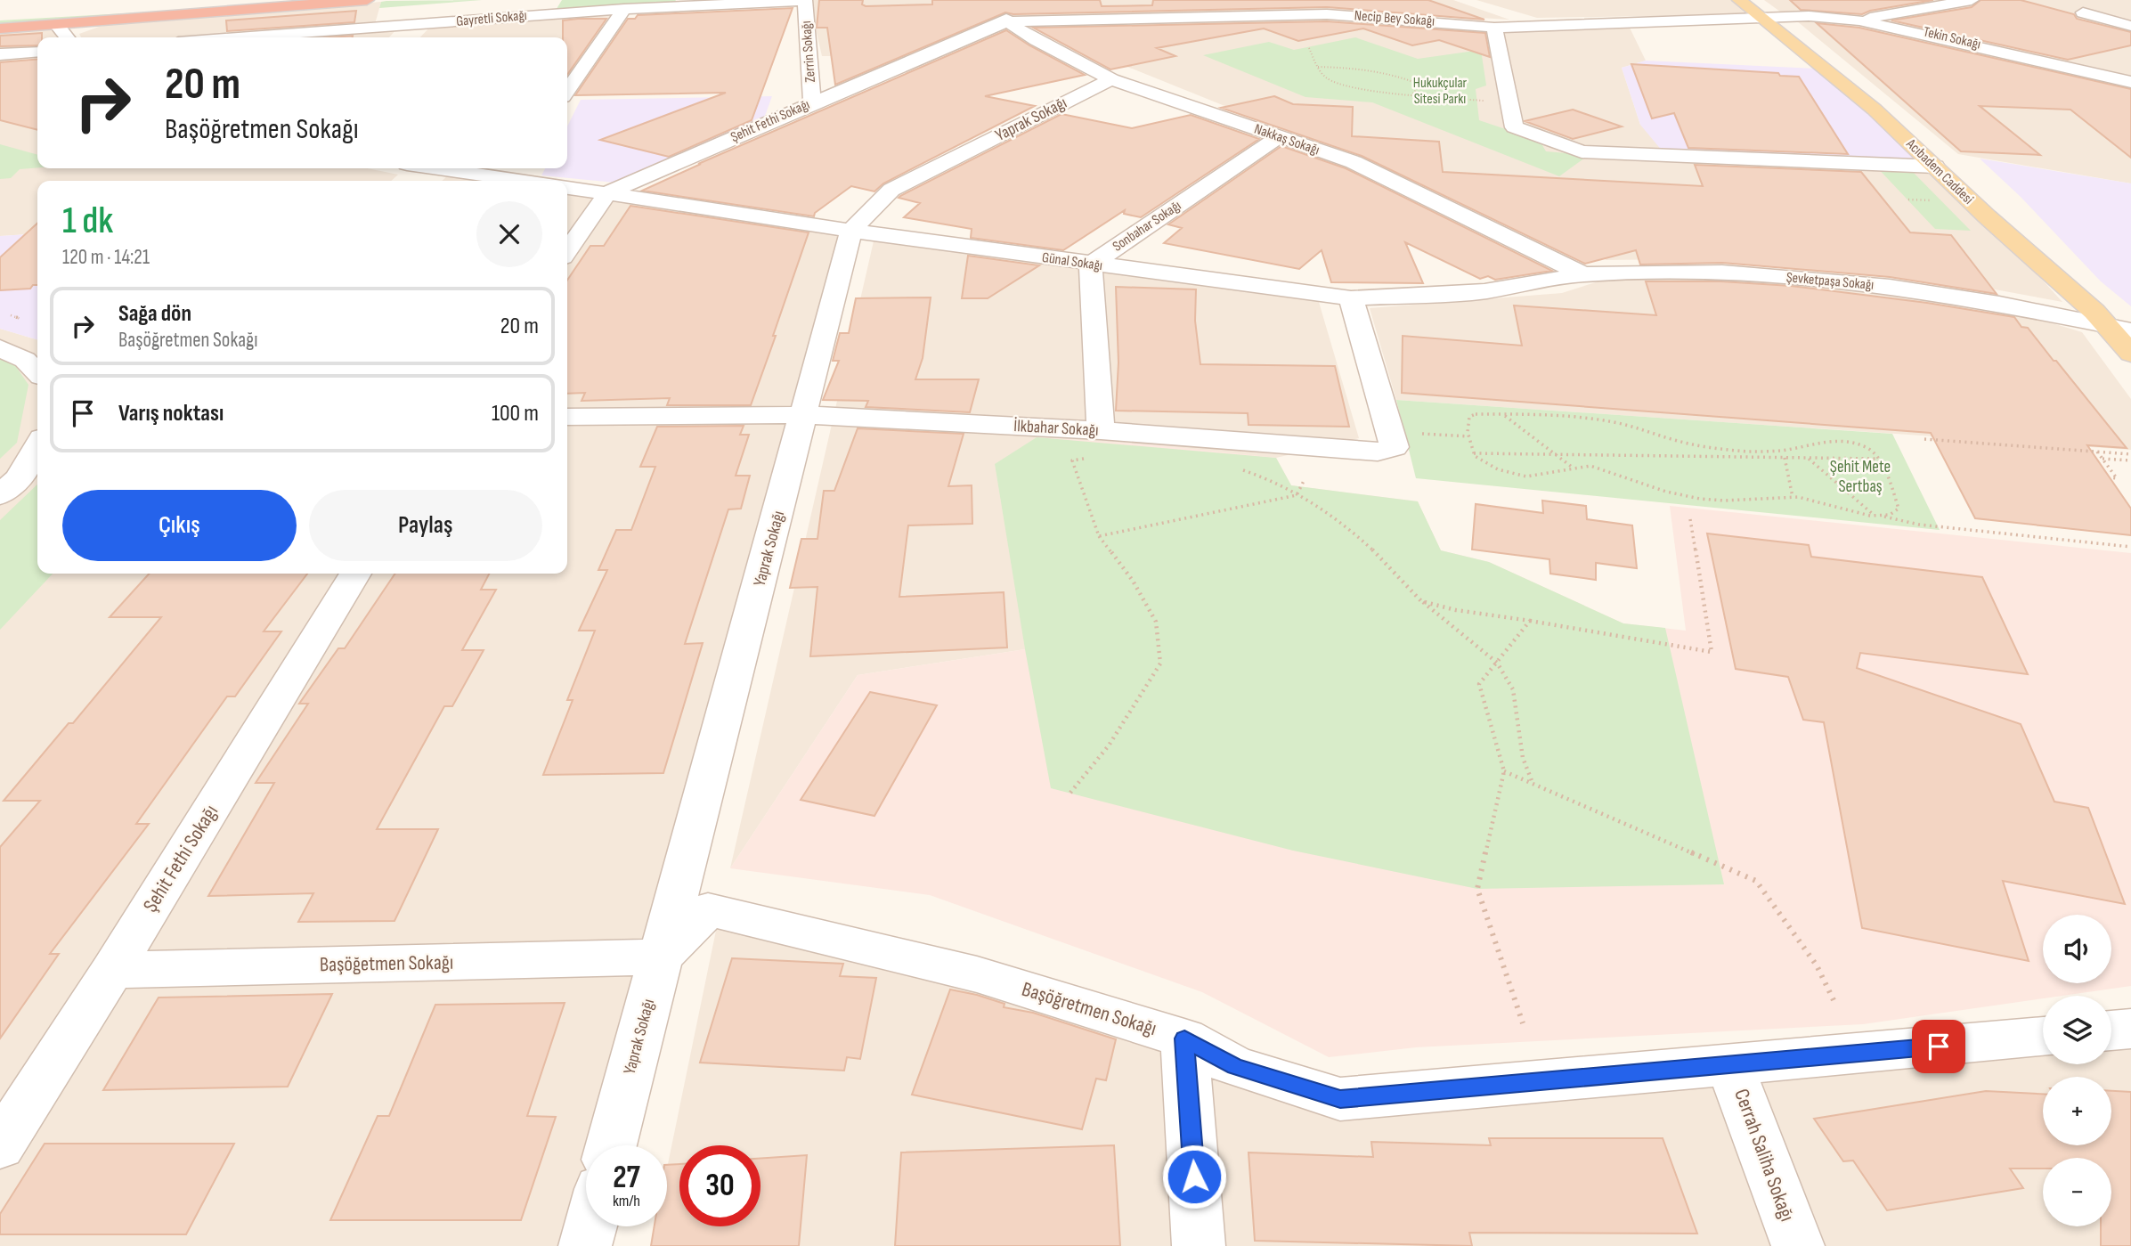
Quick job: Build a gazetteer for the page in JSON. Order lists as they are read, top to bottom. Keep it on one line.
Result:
{"streets":{"main road":["Acıbadem Caddesi"],"street":["Gayretli Sokağı","Necip Bey Sokağı","Tekin Sokağı","Zerrin Sokağı","Yaprak Sokağı","Şehit Fethi Sokağı","Nakkaş Sokağı","Sonbahar Sokağı","Günal Sokağı","Şevketpaşa Sokağı","İlkbahar Sokağı","Başöğetmen Sokağı","Başöğretmen Sokağı","Cerrah Saliha Sokağı"]},"crossings":[["Gayretli Sokağı","Zerrin Sokağı"],["Necip Bey Sokağı","Tekin Sokağı"],["Necip Bey Sokağı","Şehit Fethi Sokağı"],["Necip Bey Sokağı","Nakkaş Sokağı"],["Necip Bey Sokağı","Acıbadem Caddesi"],["Tekin Sokağı","Acıbadem Caddesi"],["Zerrin Sokağı","Şehit Fethi Sokağı"],["Yaprak Sokağı","Nakkaş Sokağı"],["Yaprak Sokağı","Günal Sokağı"],["Yaprak Sokağı","İlkbahar Sokağı"],["Yaprak Sokağı","Başöğetmen Sokağı"],["Yaprak Sokağı","Başöğretmen Sokağı"],["Şehit Fethi Sokağı","Nakkaş Sokağı"],["Şehit Fethi Sokağı","Günal Sokağı"],["Şehit Fethi Sokağı","Başöğetmen Sokağı"],["Nakkaş Sokağı","Sonbahar Sokağı"],["Nakkaş Sokağı","Günal Sokağı"],["Nakkaş Sokağı","Şevketpaşa Sokağı"],["Acıbadem Caddesi","Şevketpaşa Sokağı"],["Sonbahar Sokağı","Günal Sokağı"],["Günal Sokağı","Şevketpaşa Sokağı"],["Başöğetmen Sokağı","Başöğretmen Sokağı"],["Başöğretmen Sokağı","Cerrah Saliha Sokağı"]],"parks":["Hukukçular Sitesi Parkı","Şehit Mete Sertbaş"],"page":{"turn":["20 m","Başöğretmen Sokağı"],"heading":["1 dk","120 m · 14:21"],"list":[{"name":"Sağa dön","note":"Başöğretmen Sokağı","value":"20 m"},{"name":"Varış noktası","value":"100 m"}],"buttons":["Çıkış","Paylaş"],"map_buttons":["+","−"],"speed":"27 km/h","limit":"30"}}
